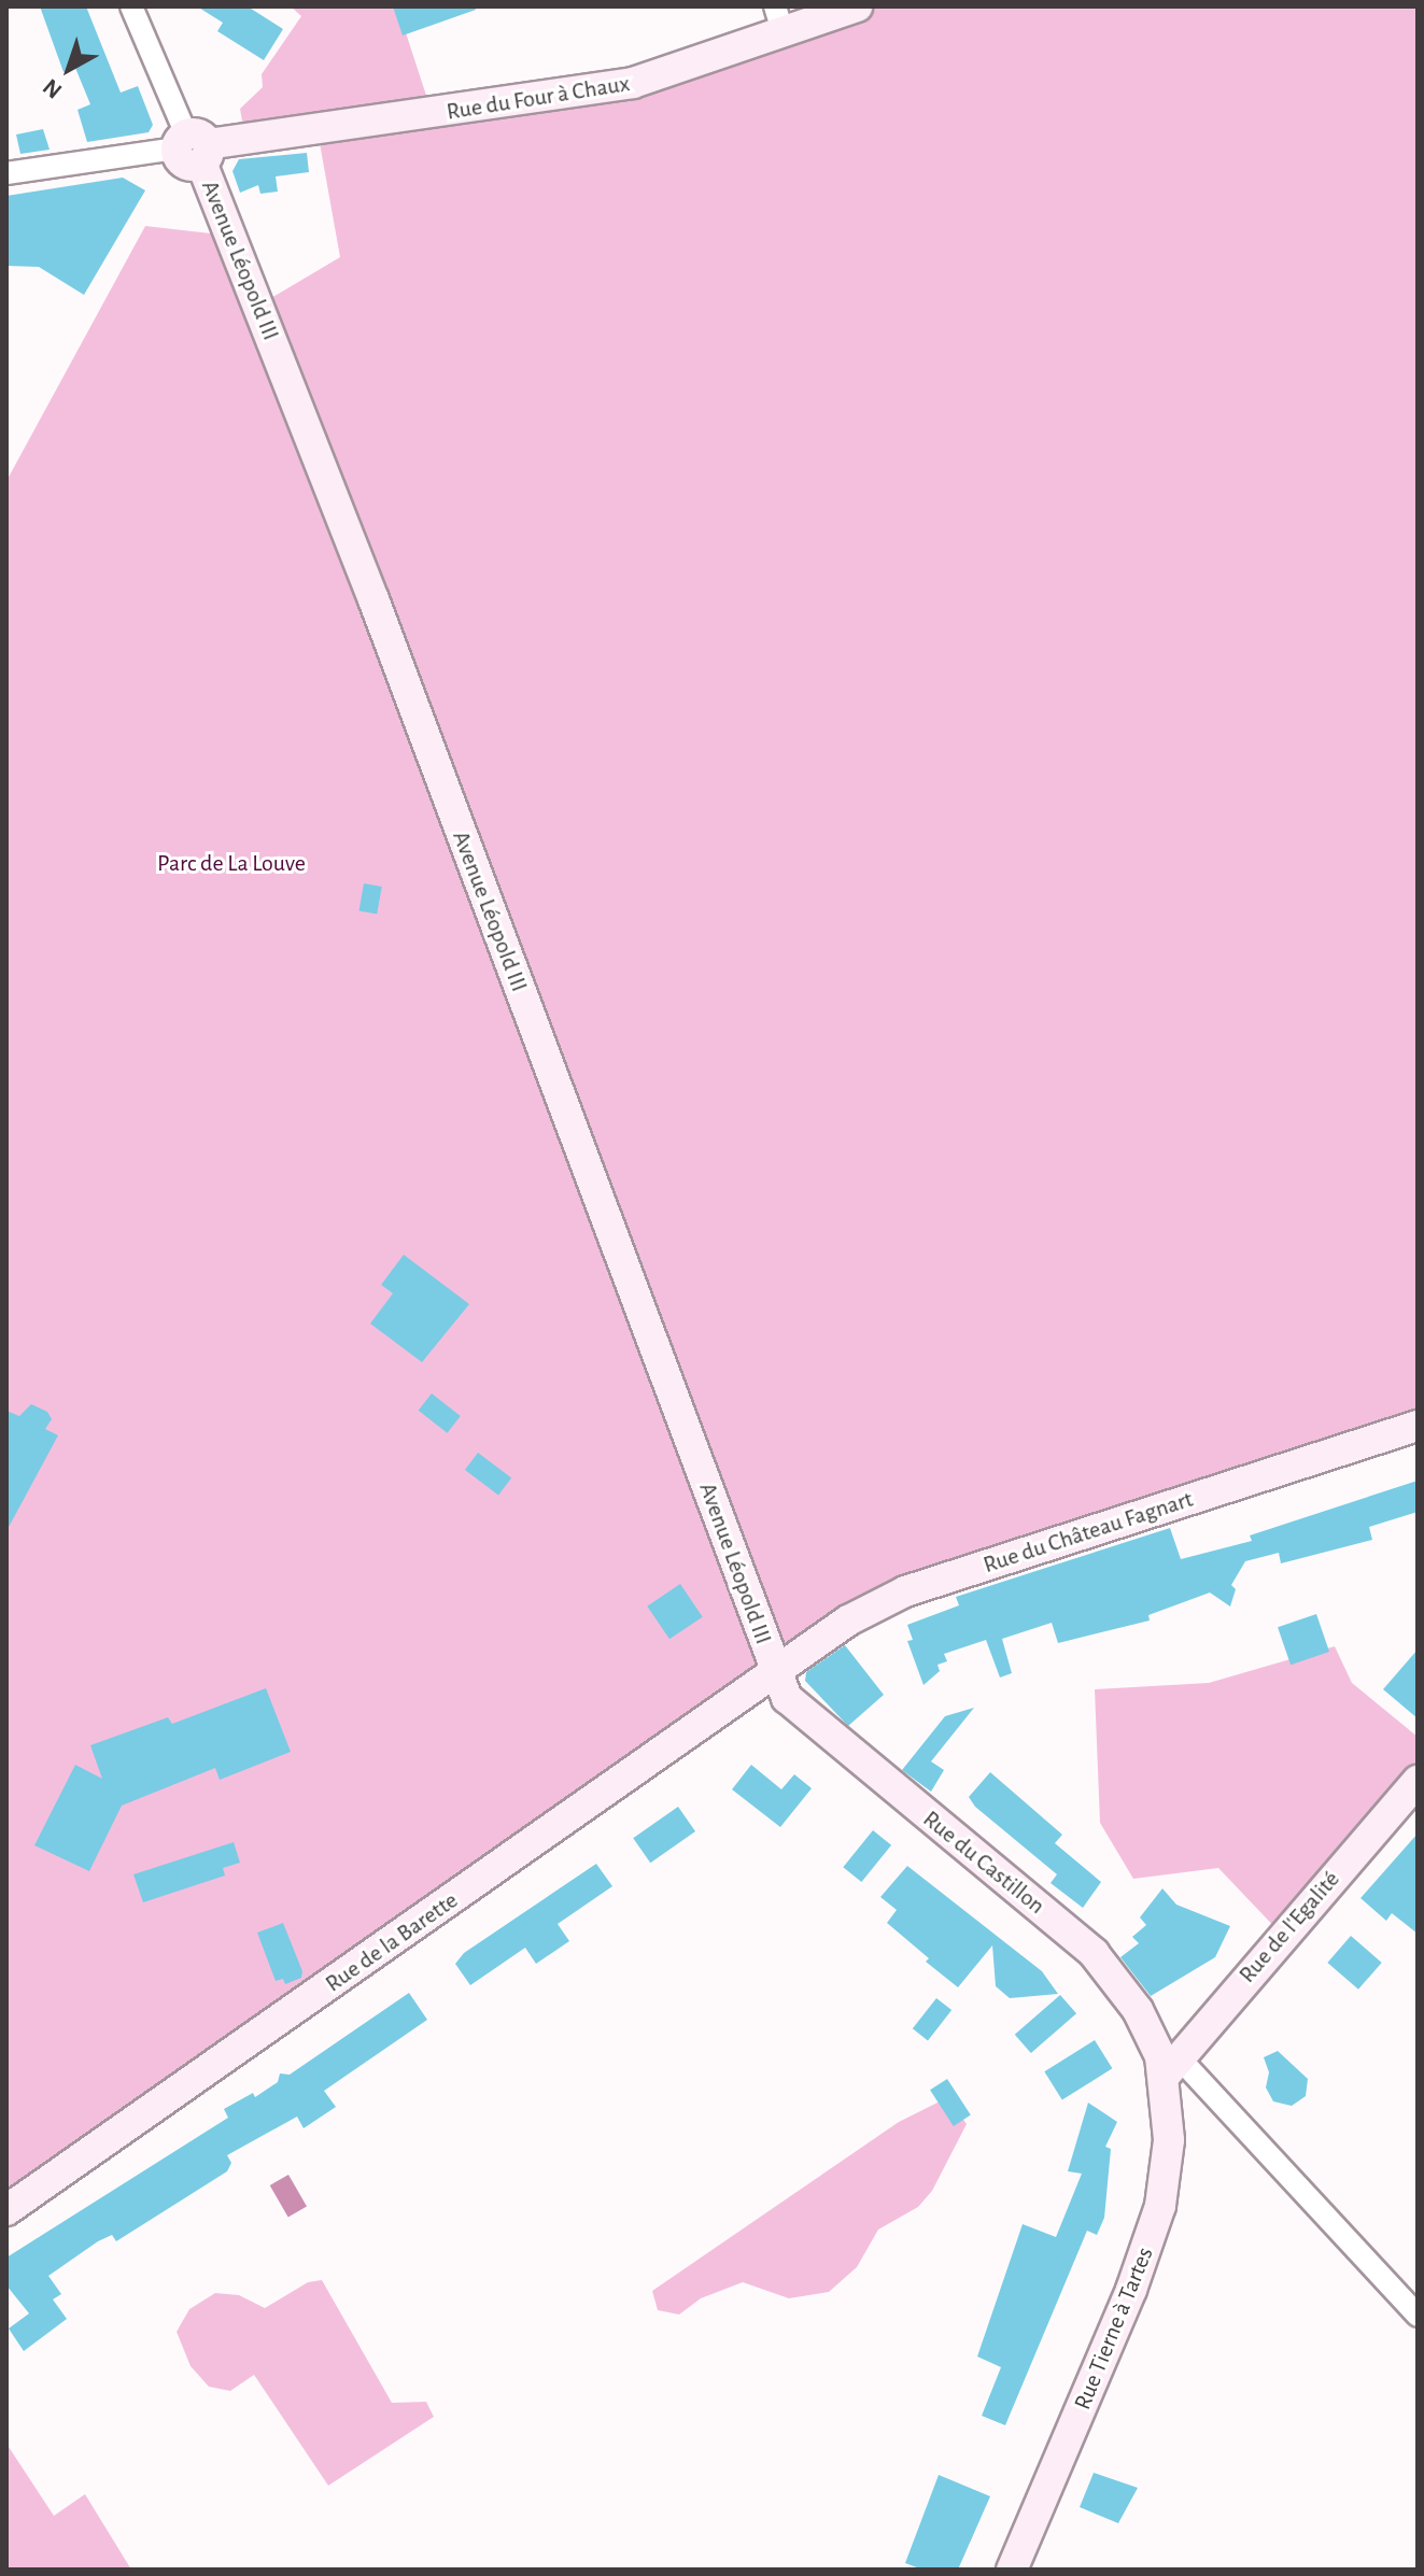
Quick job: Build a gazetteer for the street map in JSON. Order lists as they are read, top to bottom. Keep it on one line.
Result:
{"streets":{"street":["Rue du Four à Chaux","Avenue Léopold III","Rue du Château Fagnart","Rue du Castillon","Rue de l'Egalité","Rue de la Barette","Rue Tierne à Tartes"]},"crossings":[["Rue du Four à Chaux","Avenue Léopold III"],["Avenue Léopold III","Rue du Château Fagnart"],["Avenue Léopold III","Rue du Castillon"],["Avenue Léopold III","Rue de la Barette"],["Rue du Château Fagnart","Rue du Castillon"],["Rue du Château Fagnart","Rue de la Barette"],["Rue du Castillon","Rue de l'Egalité"],["Rue du Castillon","Rue de la Barette"],["Rue du Castillon","Rue Tierne à Tartes"],["Rue de l'Egalité","Rue Tierne à Tartes"]],"parks":["Parc de La Louve"],"north":"bottom left"}
